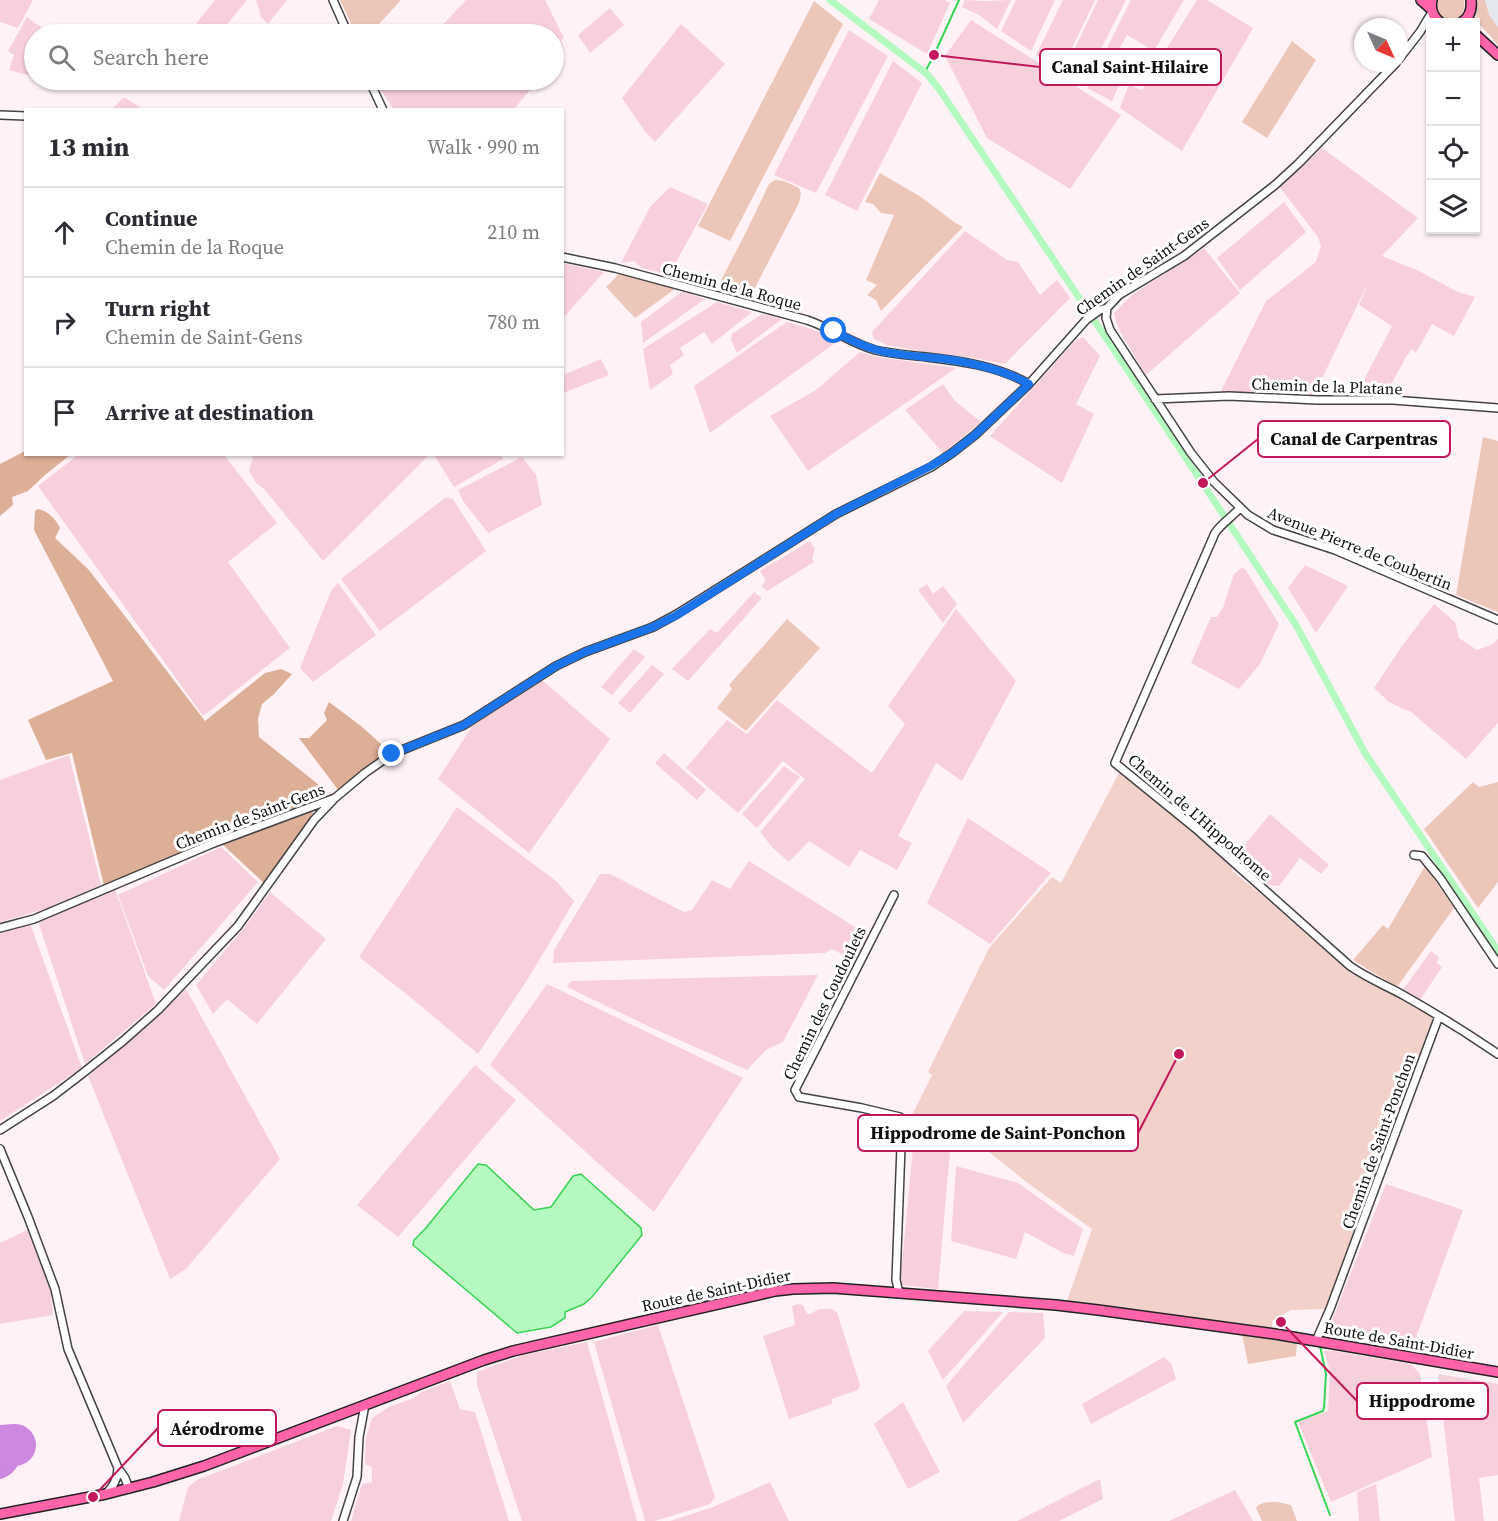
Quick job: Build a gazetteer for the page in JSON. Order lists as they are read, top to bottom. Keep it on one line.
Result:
{"streets":{"main road":["Route de Saint-Didier"],"street":["Chemin de Saint-Gens","Chemin de la Roque","Chemin de la Platane","Avenue Pierre de Coubertin","Chemin de L'Hippodrome","Chemin des Coudoulets","Chemin de Saint-Ponchon"]},"crossings":[["Chemin de Saint-Gens","Chemin de la Roque"],["Chemin de Saint-Gens","Avenue Pierre de Coubertin"],["Chemin de la Platane","Avenue Pierre de Coubertin"],["Avenue Pierre de Coubertin","Chemin de L'Hippodrome"],["Chemin de L'Hippodrome","Chemin de Saint-Ponchon"],["Chemin des Coudoulets","Route de Saint-Didier"],["Chemin de Saint-Ponchon","Route de Saint-Didier"]],"places":["Canal Saint-Hilaire","Canal de Carpentras","Hippodrome de Saint-Ponchon","Hippodrome","Aérodrome"],"north":"bottom right","page":{"map_buttons":["+","−"],"search":"Search here","heading":["13 min","Walk · 990 m"],"list":[["Continue","Chemin de la Roque","210 m"],["Turn right","Chemin de Saint-Gens","780 m"],"Arrive at destination"]}}
